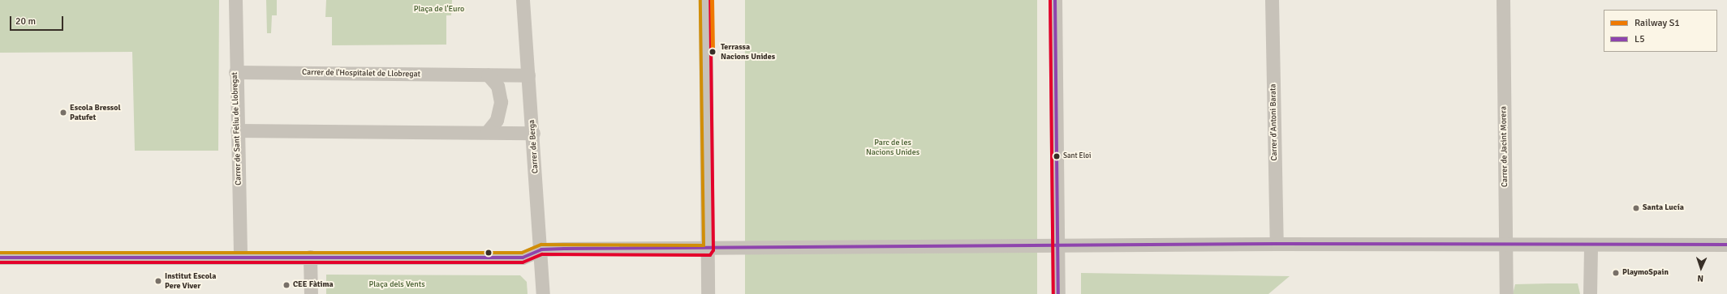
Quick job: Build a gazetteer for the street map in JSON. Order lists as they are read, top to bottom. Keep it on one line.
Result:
{"streets":{"street":["Carrer de l'Hospitalet de Llobregat","Carrer d'Antoni Barata","Carrer de Sant Feliu de Llobregat","Carrer de Berga","Carrer de Jacint Morera"]},"crossings":[["Carrer de l'Hospitalet de Llobregat","Carrer de Sant Feliu de Llobregat"],["Carrer de l'Hospitalet de Llobregat","Carrer de Berga"]],"parks":["Plaça de l'Euro","Parc de les Nacions Unides","Plaça dels Vents"],"places":["Terrassa Nacions Unides","Escola Bressol Patufet","Sant Eloi","Santa Lucía","PlaymoSpain","Institut Escola Pere Viver","CEE Fàtima"],"lines":["rail line S1","transit line L5"],"legend":["Railway S1","L5"],"scale_bar":"20 m","north":"bottom"}
